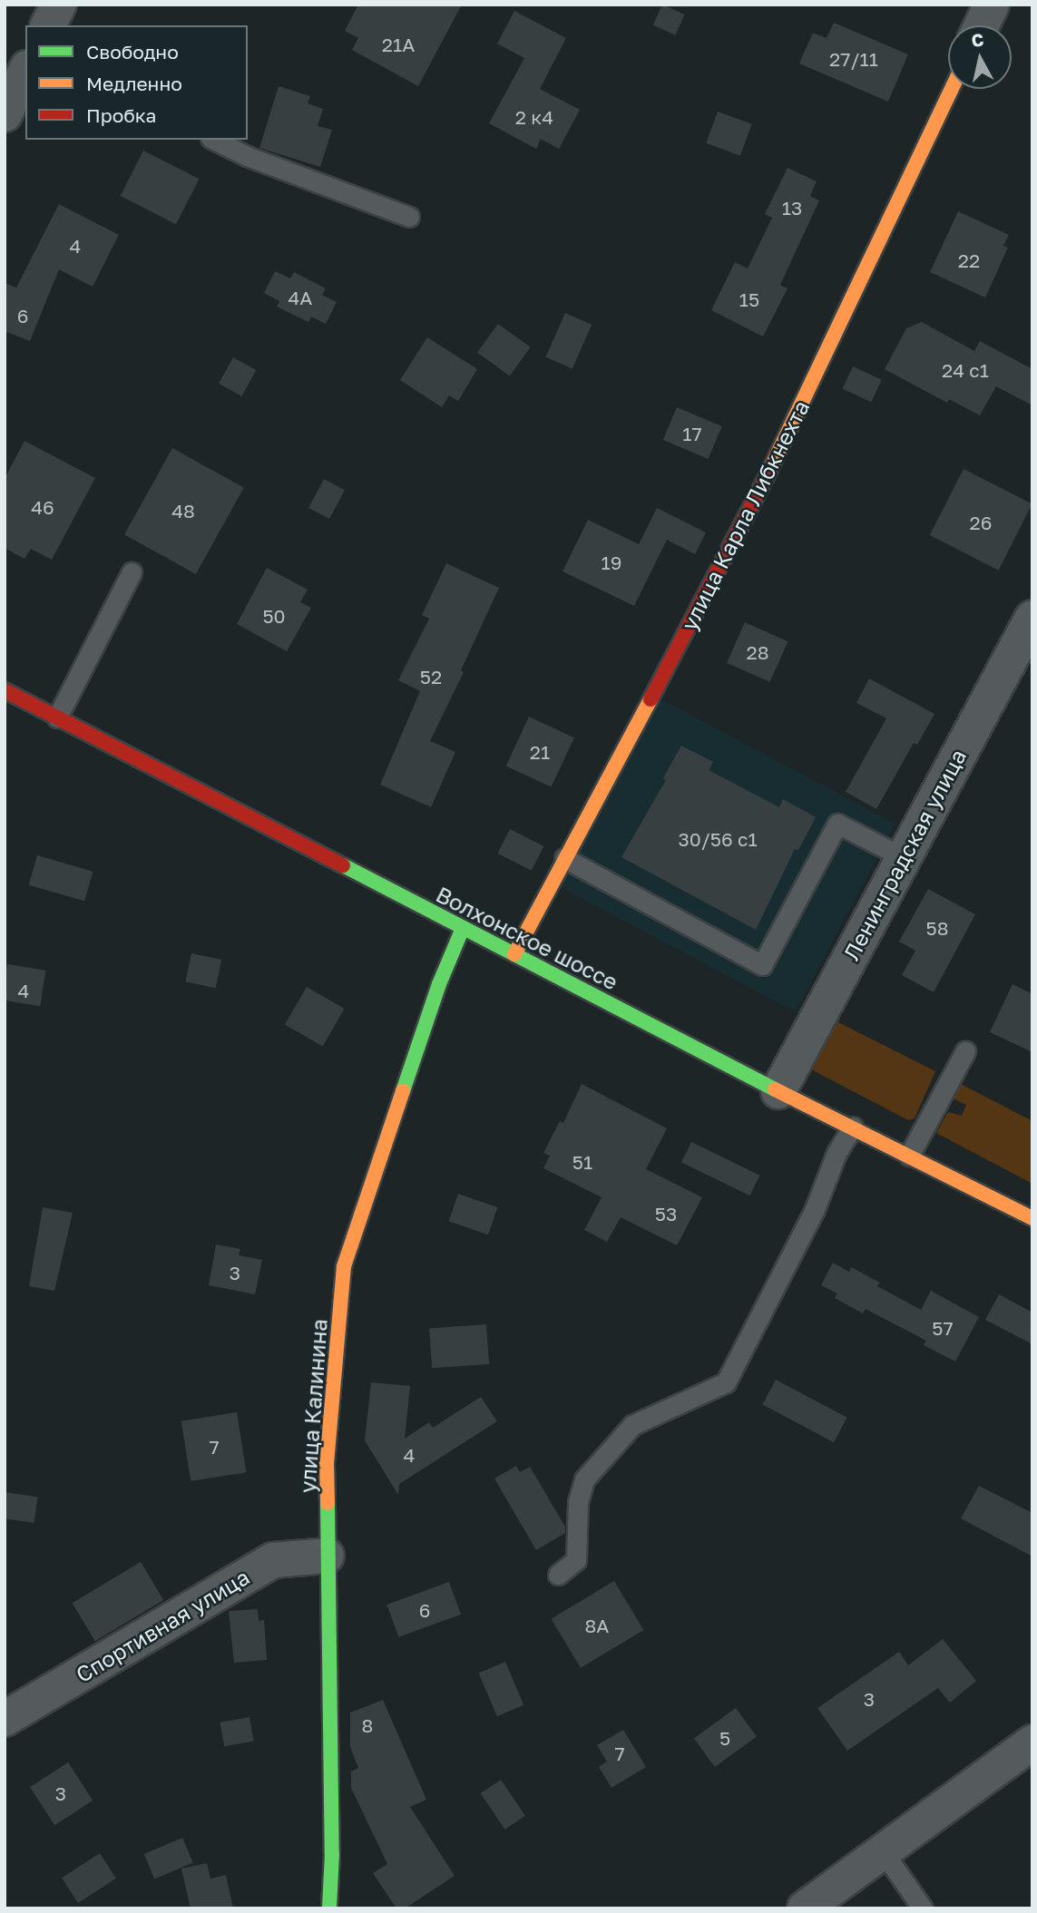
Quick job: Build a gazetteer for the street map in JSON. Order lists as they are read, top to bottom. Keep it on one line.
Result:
{"streets":{"street":["улица Карла Либкнехта","Ленинградская улица","Волхонское шоссе","улица Калинина","Спортивная улица"]},"crossings":[["улица Карла Либкнехта","Волхонское шоссе"],["Ленинградская улица","Волхонское шоссе"],["Волхонское шоссе","улица Калинина"],["улица Калинина","Спортивная улица"]],"house_numbers":["21А","27/11","2 к4","13","4","22","4А","15","6","24 с1","17","46","48","26","19","50","28","52","21","30/56 с1","58","4","51","53","3","57","7","4","6","8А","3","8","5","7","3"],"legend":["Свободно","Медленно","Пробка"],"north":"top"}
